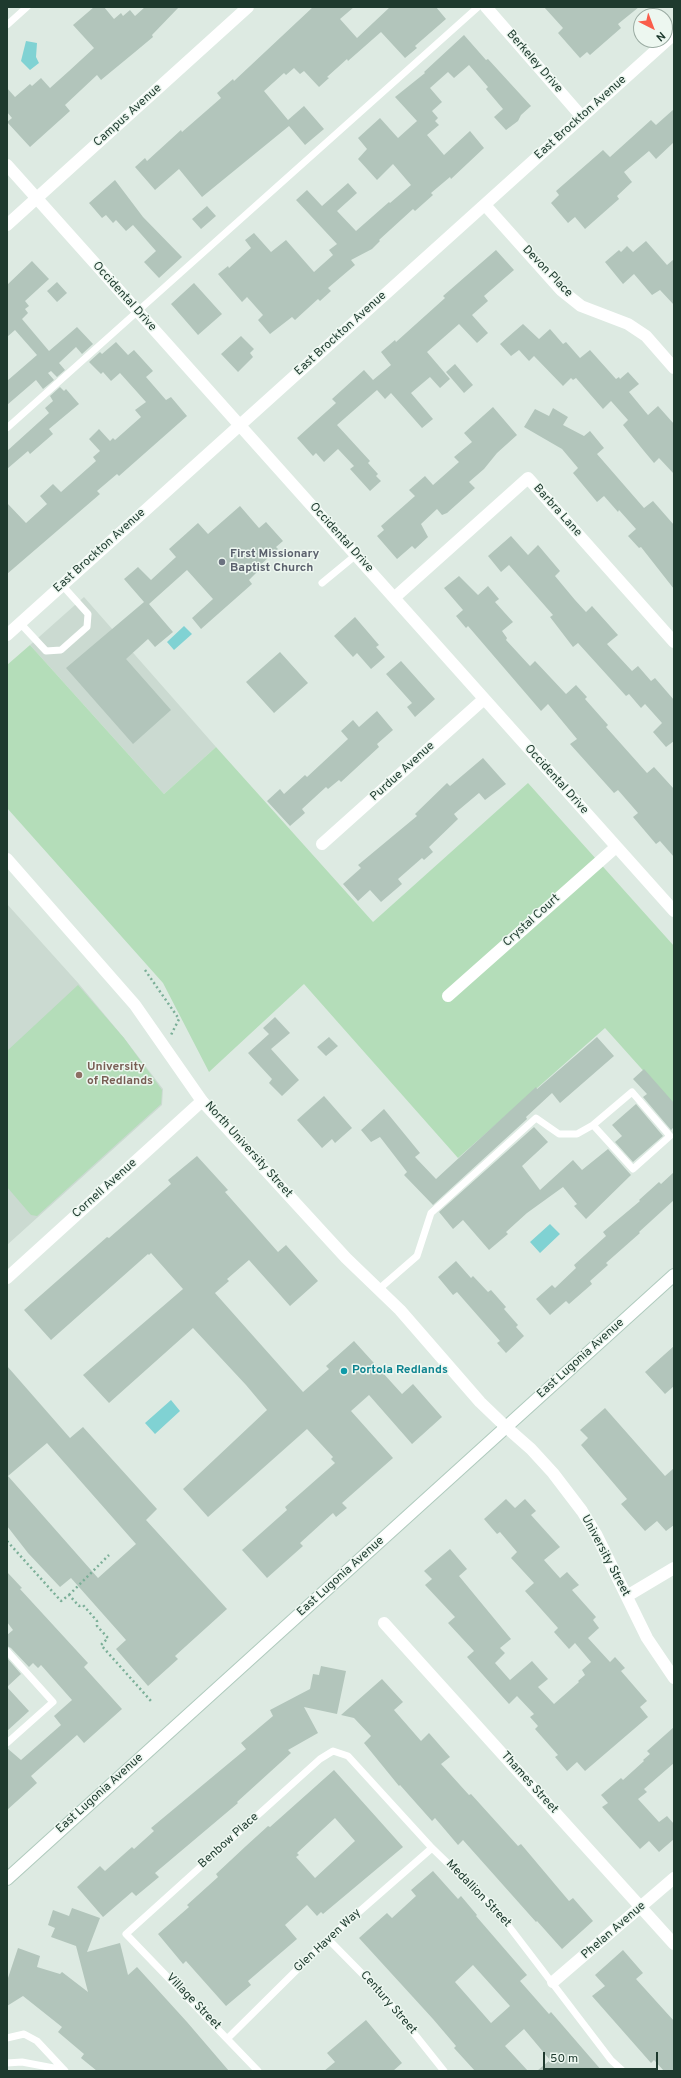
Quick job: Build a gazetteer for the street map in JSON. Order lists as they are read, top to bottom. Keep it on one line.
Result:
{"streets":{"street":["Berkeley Drive","Campus Avenue","East Brockton Avenue","Devon Place","Occidental Drive","Barbra Lane","Purdue Avenue","Crystal Court","North University Street","Cornell Avenue","East Lugonia Avenue","University Street","Thames Street","Phelan Avenue"],"lane":["Benbow Place","Medallion Street","Glen Haven Way","Village Street","Century Street"]},"crossings":[["Berkeley Drive","East Brockton Avenue"],["Campus Avenue","Occidental Drive"],["East Brockton Avenue","Devon Place"],["East Brockton Avenue","Occidental Drive"],["Occidental Drive","Barbra Lane"],["Occidental Drive","Purdue Avenue"],["Occidental Drive","Crystal Court"],["North University Street","Cornell Avenue"],["North University Street","East Lugonia Avenue"],["North University Street","University Street"],["East Lugonia Avenue","University Street"],["Thames Street","Phelan Avenue"],["Benbow Place","Medallion Street"],["Benbow Place","Village Street"],["Medallion Street","Phelan Avenue"],["Medallion Street","Glen Haven Way"],["Glen Haven Way","Village Street"],["Glen Haven Way","Century Street"]],"places":["First Missionary Baptist Church","University of Redlands","Portola Redlands"],"scale_bar":"50 m","north":"bottom right"}
